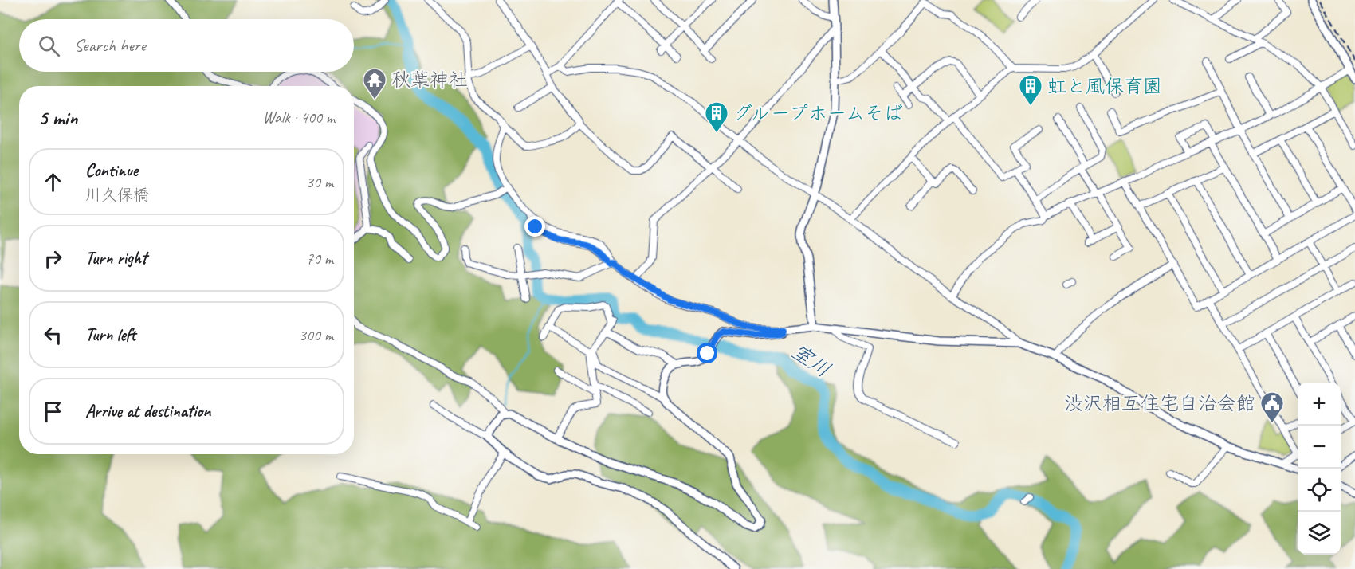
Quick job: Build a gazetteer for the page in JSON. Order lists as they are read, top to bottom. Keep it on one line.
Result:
{"water":["室川"],"places":{"temple":["秋葉神社"],"building":["虹と風保育園","グループホームそば"],"public building":["渋沢相互住宅自治会館"]},"page":{"search":"Search here","heading":["5 min","Walk · 400 m"],"list":[["Continue","川久保橋","30 m"],["Turn right","70 m"],["Turn left","300 m"],"Arrive at destination"],"map_buttons":["+","−"]}}
